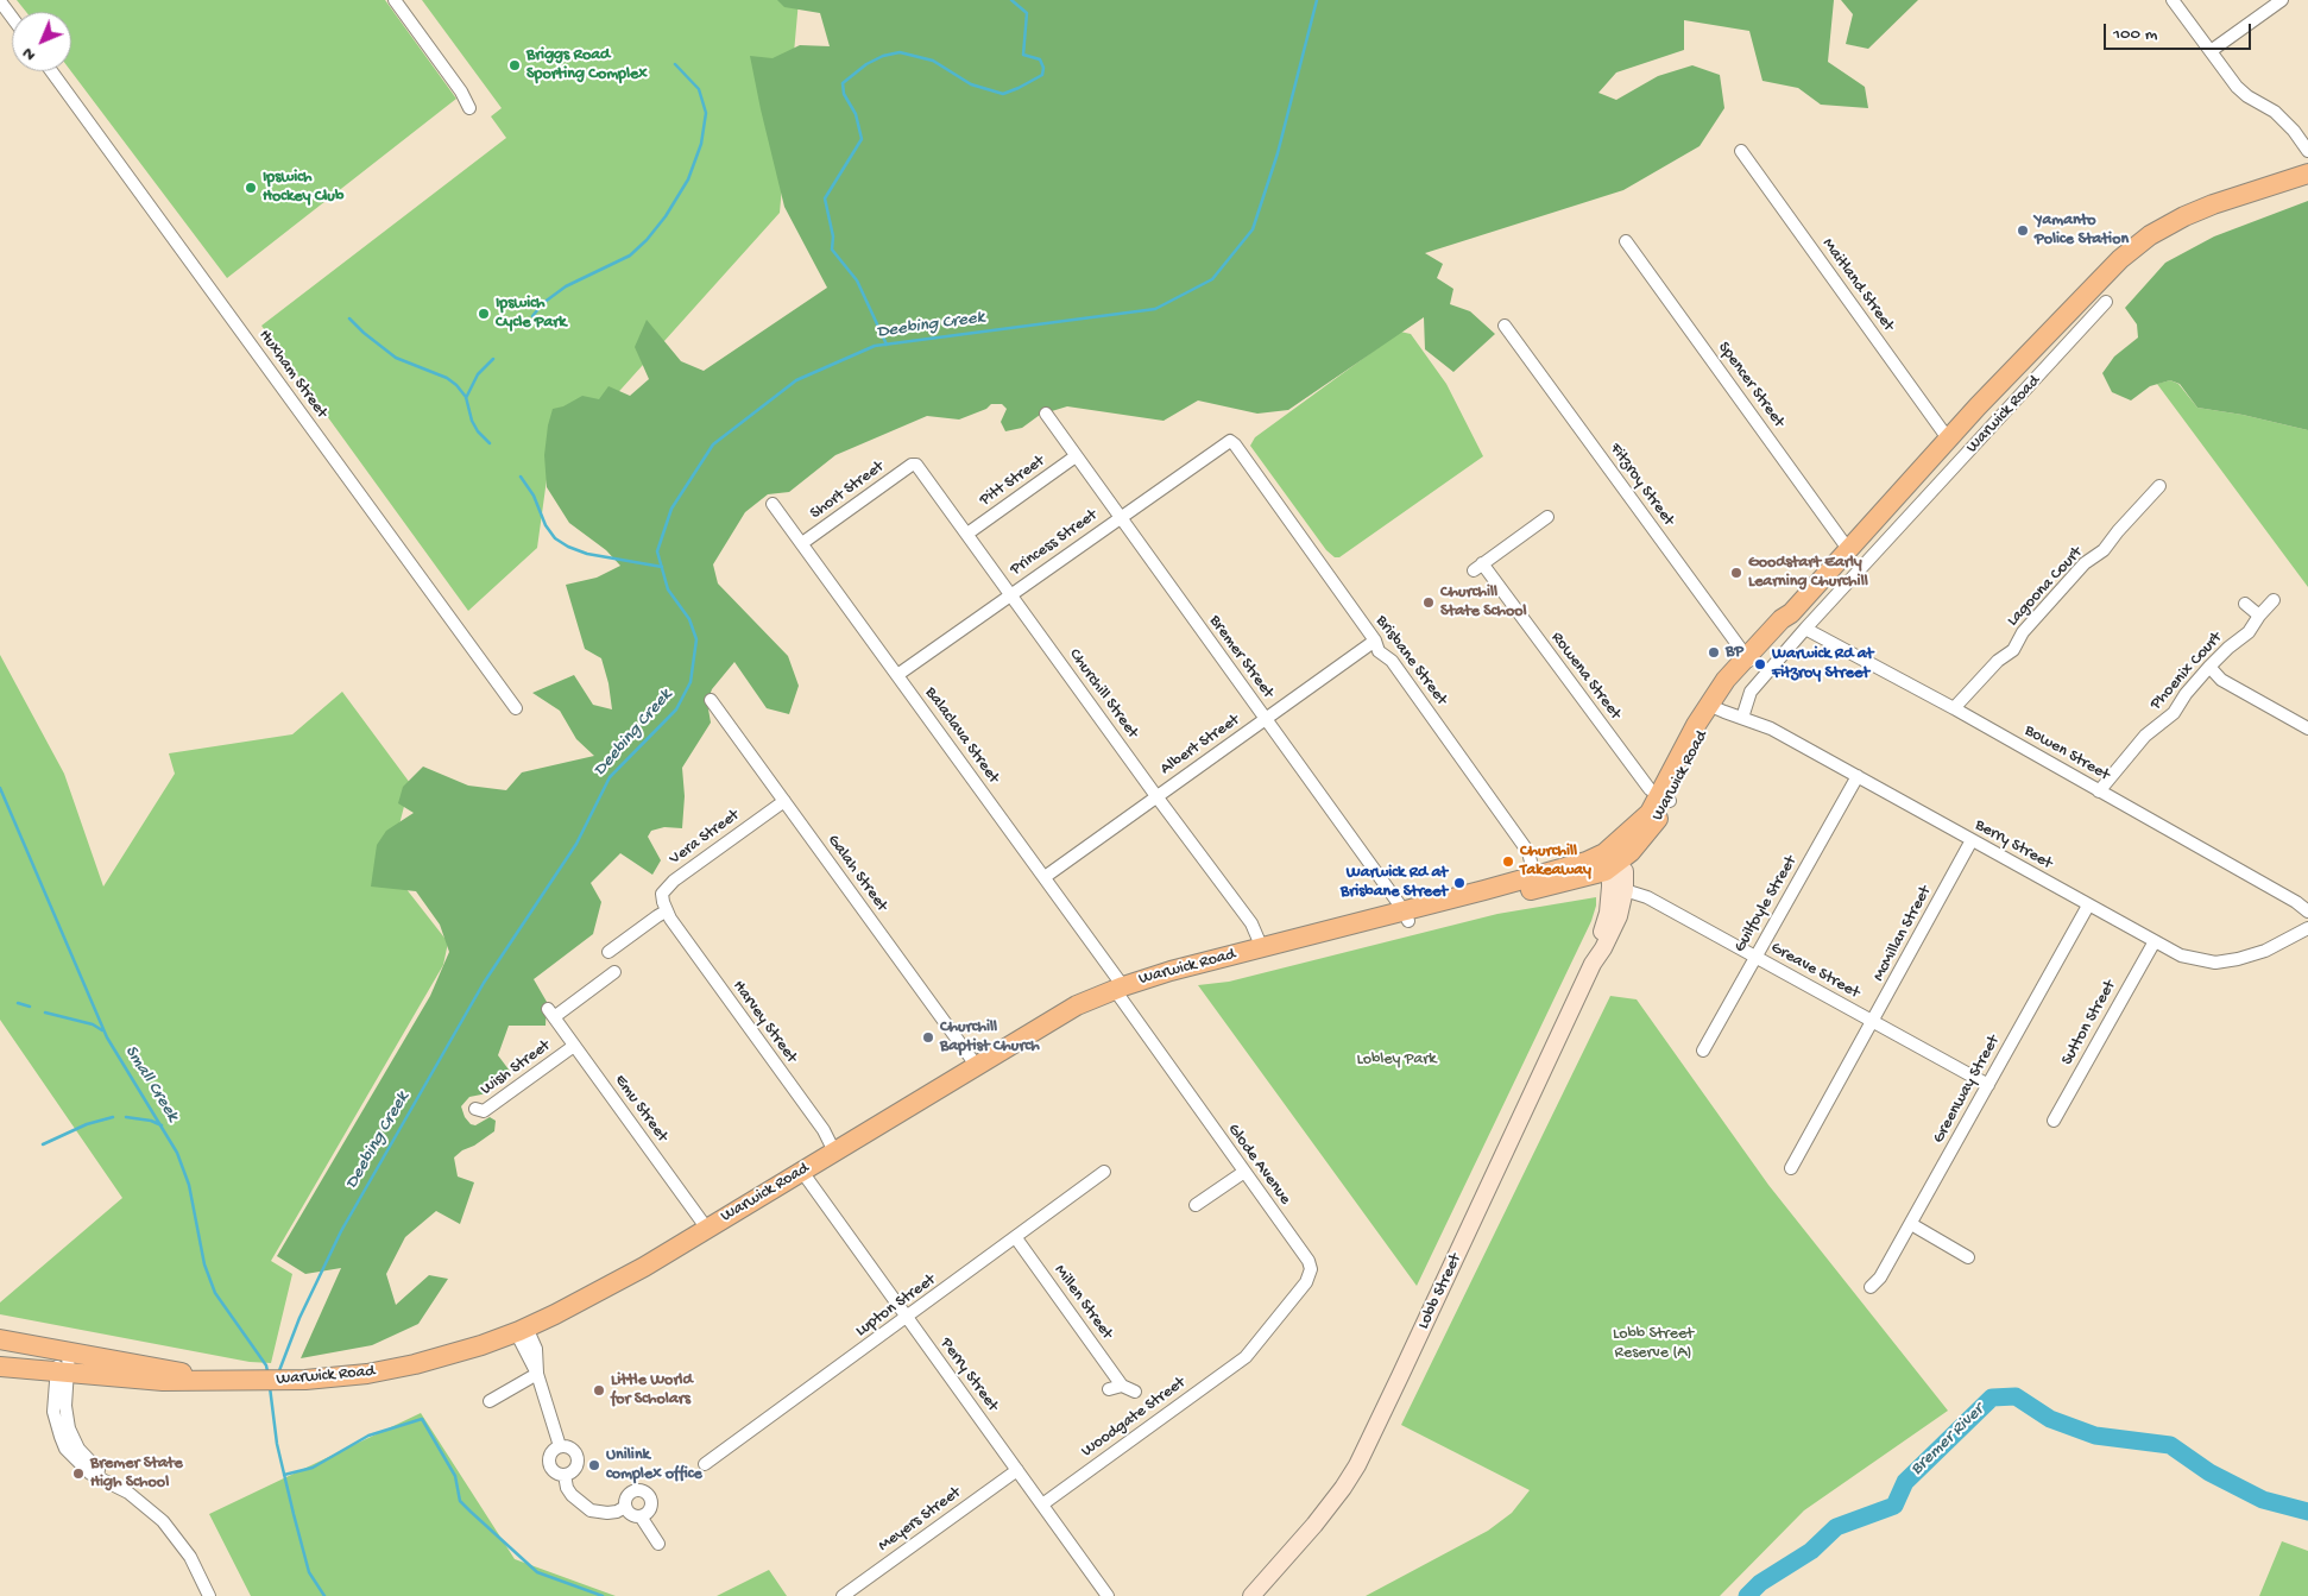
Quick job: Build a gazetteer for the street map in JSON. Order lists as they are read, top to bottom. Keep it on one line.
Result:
{"streets":{"main road":["Warwick Road","Lobb Street"],"street":["Maitland Street","Huxham Street","Spencer Street","Pitt Street","Fitzroy Street","Short Street","Princess Street","Lagoona Court","Bremer Street","Brisbane Street","Phoenix Court","Rowena Street","Churchill Street","Balaclava Street","Albert Street","Bowen Street","Vera Street","Berry Street","Galah Street","Guilfoyle Street","McMillan Street","Greave Street","Harvey Street","Sutton Street","Wish Street","Greenway Street","Emu Street","Glode Avenue","Millen Street","Lupton Street","Perry Street","Woodgate Street","Meyers Street"]},"crossings":[["Maitland Street","Warwick Road"],["Spencer Street","Warwick Road"],["Warwick Road","Fitzroy Street"],["Warwick Road","Bremer Street"],["Warwick Road","Brisbane Street"],["Warwick Road","Rowena Street"],["Warwick Road","Churchill Street"],["Warwick Road","Balaclava Street"],["Warwick Road","Bowen Street"],["Warwick Road","Berry Street"],["Warwick Road","Galah Street"],["Warwick Road","Harvey Street"],["Warwick Road","Emu Street"],["Warwick Road","Glode Avenue"],["Warwick Road","Lobb Street"],["Warwick Road","Perry Street"],["Pitt Street","Bremer Street"],["Pitt Street","Churchill Street"],["Short Street","Churchill Street"],["Short Street","Balaclava Street"],["Princess Street","Bremer Street"],["Princess Street","Brisbane Street"],["Princess Street","Churchill Street"],["Princess Street","Balaclava Street"],["Lagoona Court","Bowen Street"],["Bremer Street","Albert Street"],["Brisbane Street","Albert Street"],["Phoenix Court","Bowen Street"],["Churchill Street","Albert Street"],["Balaclava Street","Albert Street"],["Balaclava Street","Glode Avenue"],["Vera Street","Galah Street"],["Vera Street","Harvey Street"],["Berry Street","Guilfoyle Street"],["Berry Street","McMillan Street"],["Berry Street","Sutton Street"],["Berry Street","Greenway Street"],["Guilfoyle Street","Greave Street"],["McMillan Street","Greave Street"],["Greave Street","Greenway Street"],["Greave Street","Lobb Street"],["Wish Street","Emu Street"],["Glode Avenue","Woodgate Street"],["Millen Street","Lupton Street"],["Lupton Street","Perry Street"],["Perry Street","Woodgate Street"],["Perry Street","Meyers Street"]],"water":["Deebing Creek","Small Creek","Bremer River"],"parks":["Lobley Park","Lobb Street Reserve (A)"],"places":["Briggs Road Sporting Complex","Ipswich Hockey Club","Yamanto Police Station","Ipswich Cycle Park","Goodstart Early Learning Churchill","Churchill State School","BP","Warwick Rd at Fitzroy Street","Churchill Takeaway","Warwick Rd at Brisbane Street","Churchill Baptist Church","Little World for Scholars","Unilink complex office","Bremer State High School"],"scale_bar":"100 m","north":"bottom left"}
